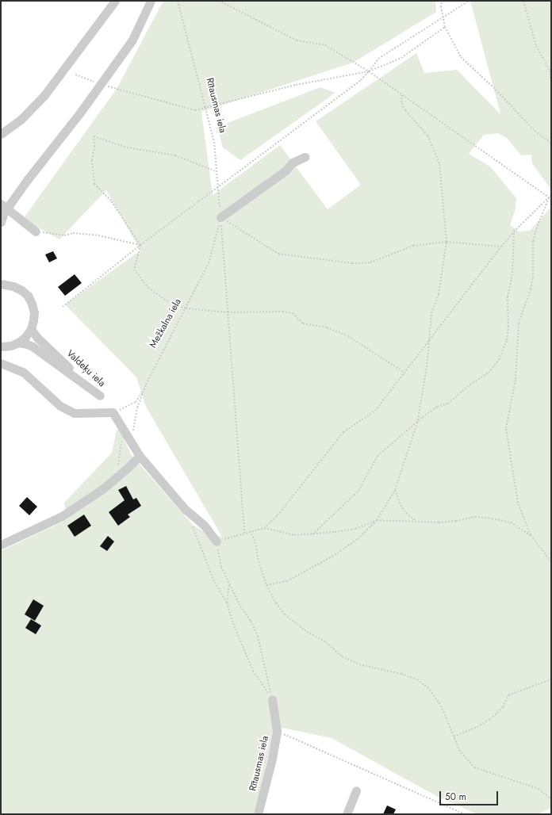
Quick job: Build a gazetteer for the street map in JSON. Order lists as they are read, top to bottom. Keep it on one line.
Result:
{"streets":{"street":["Rītausmas iela","Valdeķu iela"],"path":["Mežkalna iela"]},"crossings":[["Rītausmas iela","Mežkalna iela"]],"scale_bar":"50 m"}
